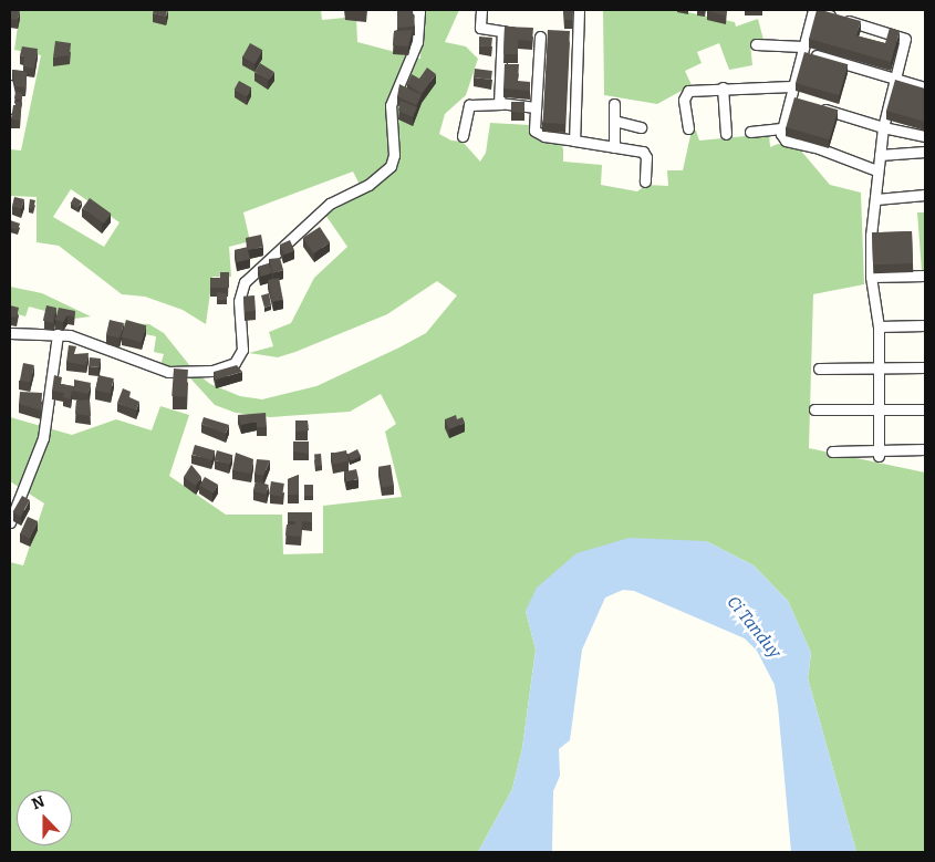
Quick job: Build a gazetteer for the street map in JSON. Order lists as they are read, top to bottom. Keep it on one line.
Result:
{"water":["Ci Tanduy"],"north":"top"}
